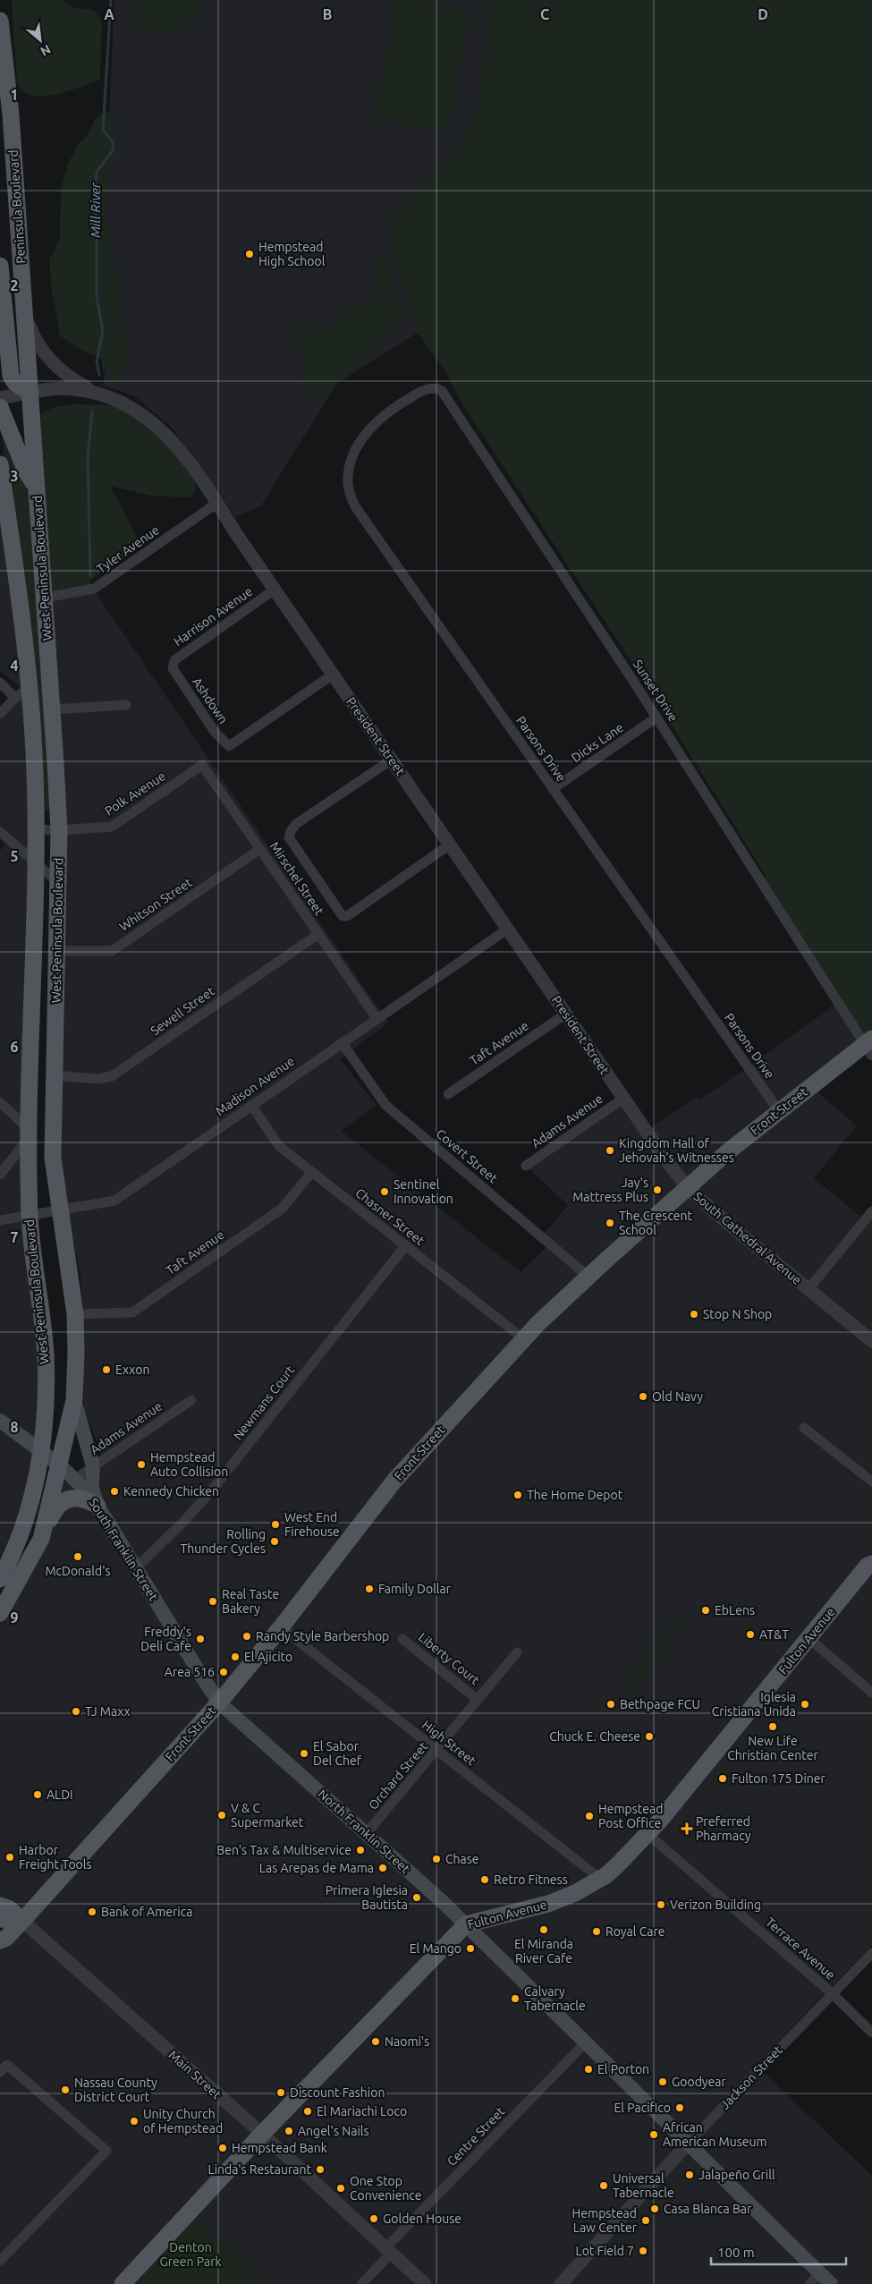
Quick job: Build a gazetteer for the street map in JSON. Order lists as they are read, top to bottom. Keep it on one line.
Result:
{"streets":{"main road":["Peninsula Boulevard","West Peninsula Boulevard","Front Street","South Franklin Street","Fulton Avenue","North Franklin Street"],"street":["Tyler Avenue","Harrison Avenue","Sunset Drive","Ashdown","President Street","Dicks Lane","Parsons Drive","Polk Avenue","Mirschel Street","Whitson Street","Sewell Street","Taft Avenue","Madison Avenue","Adams Avenue","Covert Street","Chasner Street","South Cathedral Avenue","Newmans Court","Liberty Court","High Street","Orchard Street","Terrace Avenue","Main Street","Jackson Street","Centre Street"]},"crossings":[["Peninsula Boulevard","West Peninsula Boulevard"],["Peninsula Boulevard","President Street"],["Tyler Avenue","West Peninsula Boulevard"],["Tyler Avenue","President Street"],["West Peninsula Boulevard","President Street"],["West Peninsula Boulevard","Polk Avenue"],["West Peninsula Boulevard","Whitson Street"],["West Peninsula Boulevard","Sewell Street"],["West Peninsula Boulevard","Taft Avenue"],["West Peninsula Boulevard","Madison Avenue"],["West Peninsula Boulevard","South Franklin Street"],["Harrison Avenue","Ashdown"],["Harrison Avenue","President Street"],["Sunset Drive","Dicks Lane"],["Sunset Drive","Parsons Drive"],["Sunset Drive","Front Street"],["Ashdown","President Street"],["President Street","Taft Avenue"],["President Street","Madison Avenue"],["President Street","Front Street"],["President Street","Adams Avenue"],["President Street","South Cathedral Avenue"],["Dicks Lane","Parsons Drive"],["Parsons Drive","Front Street"],["Polk Avenue","Mirschel Street"],["Mirschel Street","Whitson Street"],["Mirschel Street","Sewell Street"],["Mirschel Street","Madison Avenue"],["Taft Avenue","Chasner Street"],["Madison Avenue","Covert Street"],["Madison Avenue","Chasner Street"],["Front Street","Covert Street"],["Front Street","Chasner Street"],["Front Street","South Cathedral Avenue"],["Front Street","South Franklin Street"],["Front Street","High Street"],["Front Street","North Franklin Street"],["Front Street","Main Street"],["Adams Avenue","South Franklin Street"],["Chasner Street","Newmans Court"],["Newmans Court","South Franklin Street"],["South Franklin Street","North Franklin Street"],["Fulton Avenue","High Street"],["Fulton Avenue","North Franklin Street"],["Fulton Avenue","Terrace Avenue"],["Fulton Avenue","Main Street"],["Liberty Court","Orchard Street"],["High Street","Orchard Street"],["Orchard Street","North Franklin Street"],["North Franklin Street","Jackson Street"],["North Franklin Street","Centre Street"],["Terrace Avenue","Jackson Street"],["Main Street","Centre Street"]],"water":["Mill River"],"parks":["Denton Green Park"],"places":{"other":["Hempstead High School","Kingdom Hall of Jehovah’s Witnesses","Jay's Mattress Plus","Sentinel Innovation","The Crescent School","Stop N Shop","Exxon","Old Navy","Hempstead Auto Collision","Kennedy Chicken","The Home Depot","West End Firehouse","Rolling Thunder Cycles","McDonald's","Family Dollar","Real Taste Bakery","EbLens","AT&T","Randy Style Barbershop","Freddy's Deli Cafe","El Ajicito","Area 516","Bethpage FCU","Iglesia Cristiana Unida","TJ Maxx","New Life Christian Center","Chuck E. Cheese","El Sabor Del Chef","Fulton 175 Diner","ALDI","V & C Supermarket","Hempstead Post Office","Ben's Tax & Multiservice","Harbor Freight Tools","Chase","Las Arepas de Mama","Retro Fitness","Primera Iglesia Bautista","Verizon Building","Bank of America","El Miranda River Cafe","Royal Care","El Mango","Calvary Tabernacle","Naomi's","El Porton","Goodyear","Nassau County District Court","Discount Fashion","El Pacifico","El Mariachi Loco","Unity Church of Hempstead","Angel's Nails","African American Museum","Hempstead Bank","Linda's Restaurant","Jalapeño Grill","Universal Tabernacle","One Stop Convenience","Casa Blanca Bar","Golden House","Hempstead Law Center","Lot Field 7"],"health":["Preferred Pharmacy"]},"scale_bar":"100 m","north":"bottom right","grid":{"columns":["A","B","C","D"],"rows":["1","2","3","4","5","6","7","8","9"]}}
